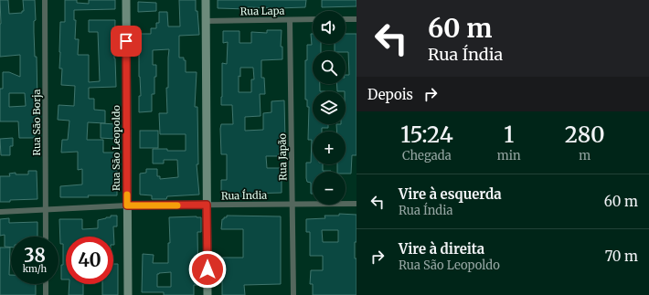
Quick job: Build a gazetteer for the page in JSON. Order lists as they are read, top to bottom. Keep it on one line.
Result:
{"streets":{"street":["Rua Lapa","Rua São Borja","Rua São Leopoldo","Rua Japão","Rua Índia"]},"crossings":[["Rua Lapa","Rua Japão"],["Rua São Borja","Rua Índia"],["Rua São Leopoldo","Rua Índia"],["Rua Japão","Rua Índia"]],"page":{"turn":["60 m","Rua Índia"],"map_buttons":["+","−"],"then":"Depois","eta":["15:24","Chegada","1","min","280","m"],"list":[{"name":"Vire à esquerda","note":"Rua Índia","value":"60 m"},{"name":"Vire à direita","note":"Rua São Leopoldo","value":"70 m"}],"speed":"38 km/h","limit":"40"}}
